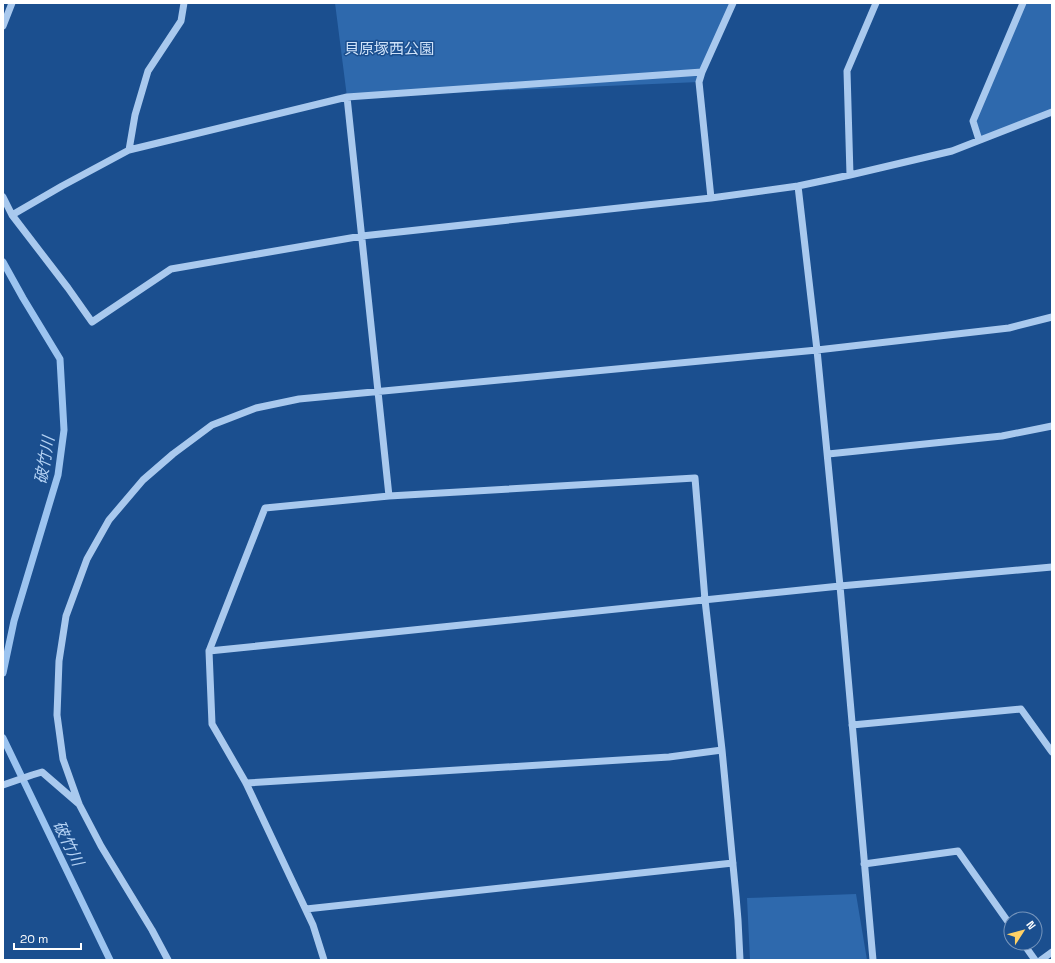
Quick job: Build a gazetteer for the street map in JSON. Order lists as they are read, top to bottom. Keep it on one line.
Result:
{"water":["破竹川"],"parks":["貝原塚西公園"],"scale_bar":"20 m","north":"top right"}
